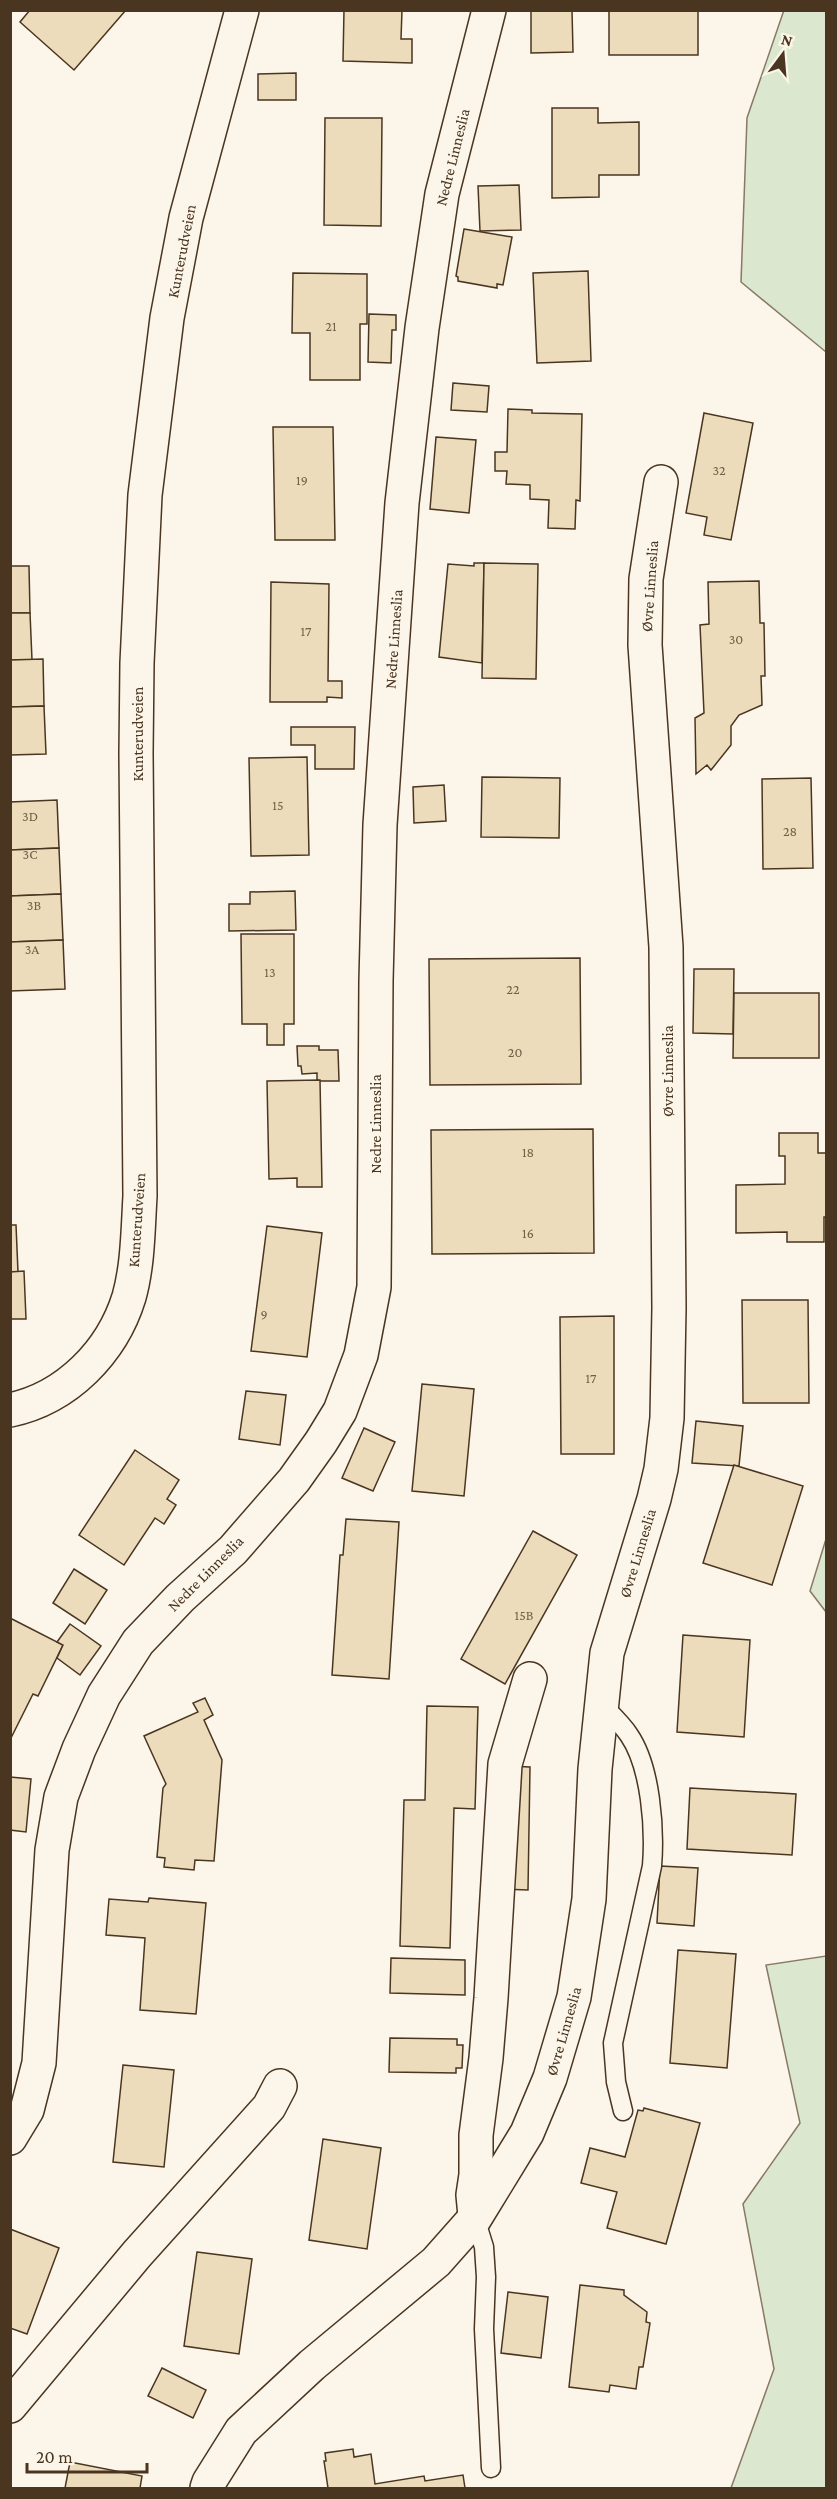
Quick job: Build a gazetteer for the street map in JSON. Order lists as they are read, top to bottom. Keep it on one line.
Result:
{"streets":{"street":["Nedre Linneslia","Kunterudveien","Øvre Linneslia"]},"house_numbers":["21","32","19","17","30","15","3D","28","3C","3B","3A","13","22","20","18","16","9","17","15B"],"scale_bar":"20 m","north":"top"}
